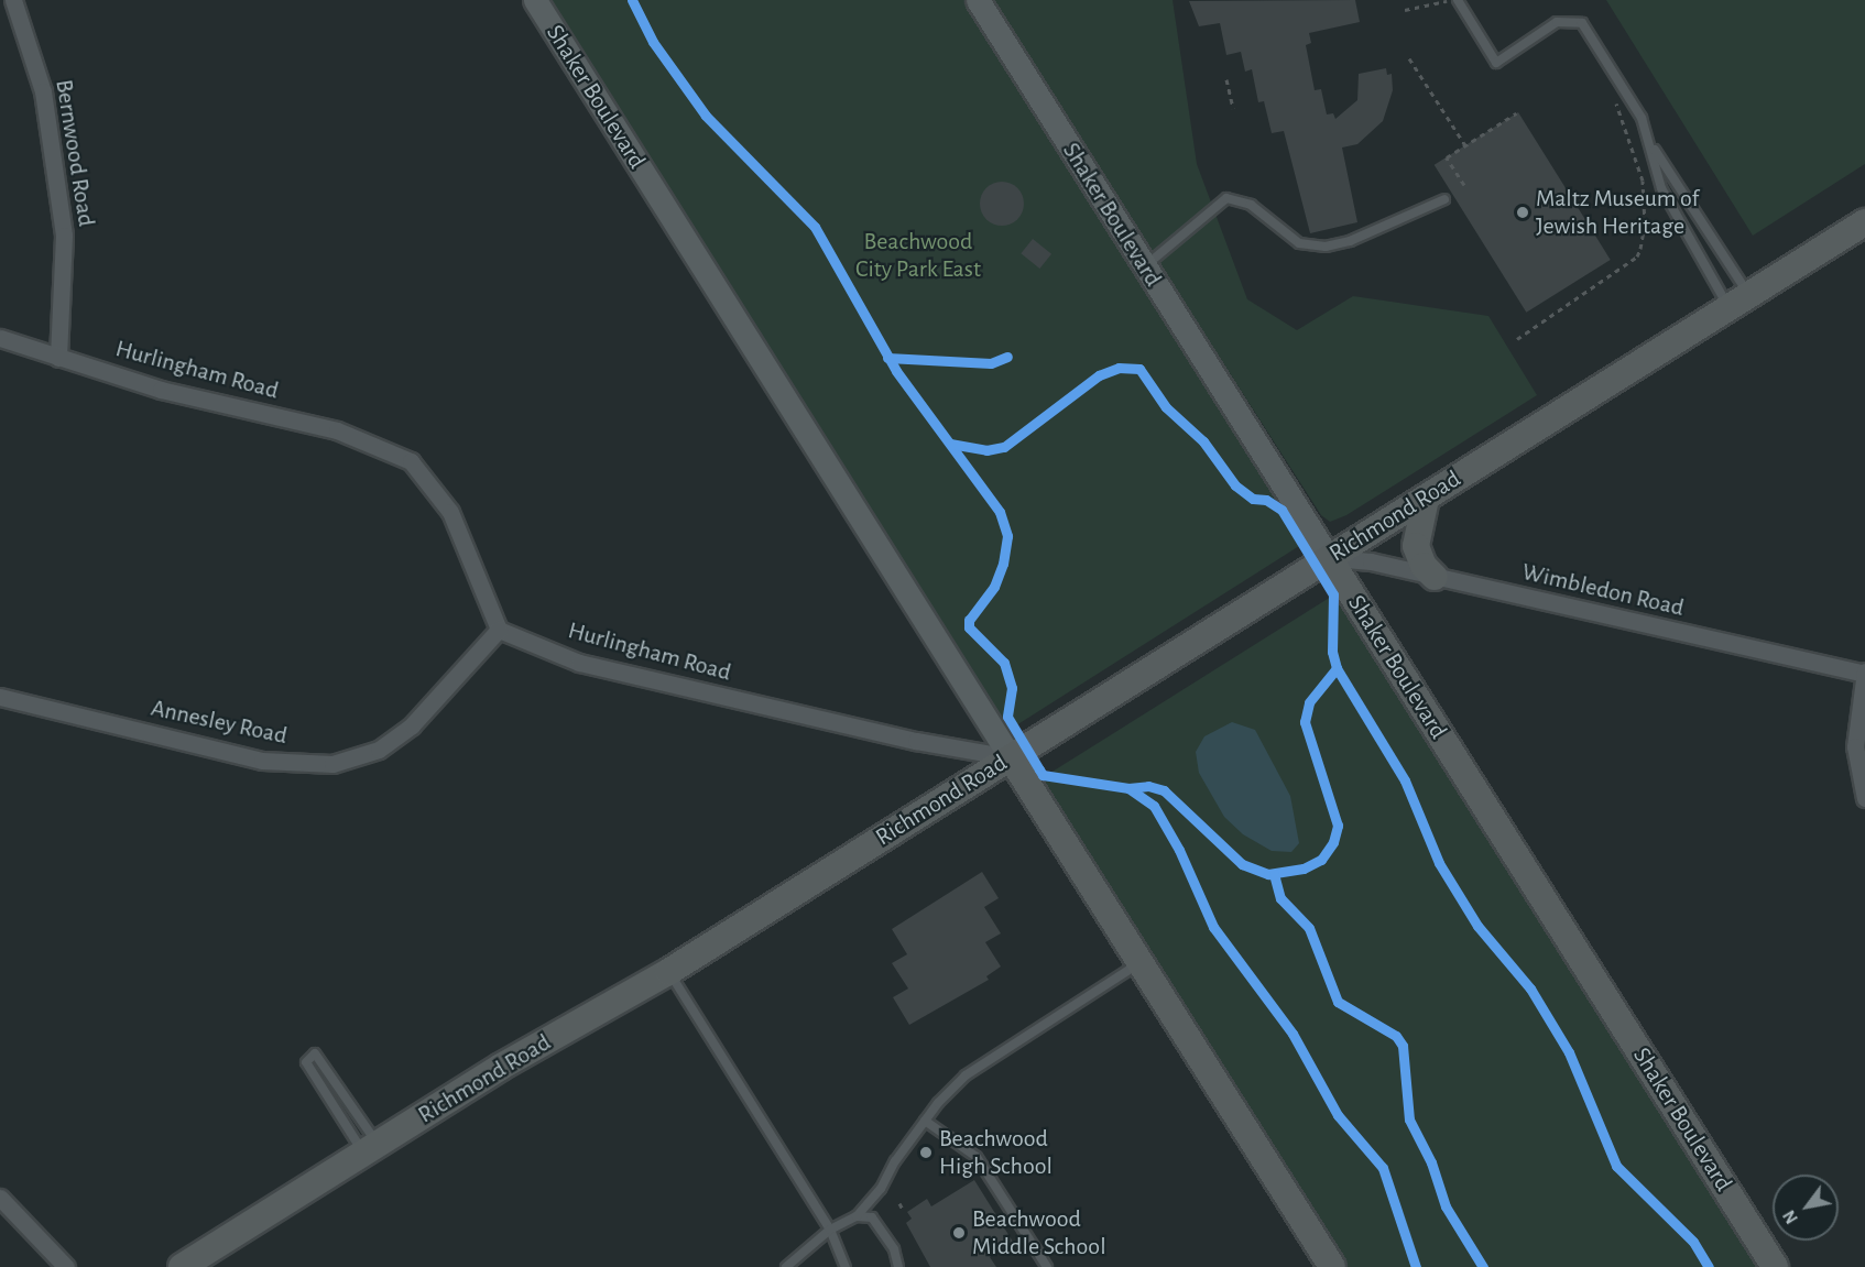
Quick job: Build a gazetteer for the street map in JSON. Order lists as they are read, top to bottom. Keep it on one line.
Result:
{"streets":{"main road":["Shaker Boulevard","Richmond Road"],"street":["Bernwood Road","Hurlingham Road","Wimbledon Road","Annesley Road"]},"crossings":[["Shaker Boulevard","Hurlingham Road"],["Shaker Boulevard","Richmond Road"],["Shaker Boulevard","Wimbledon Road"],["Bernwood Road","Hurlingham Road"],["Hurlingham Road","Richmond Road"],["Hurlingham Road","Annesley Road"],["Richmond Road","Wimbledon Road"]],"parks":["Beachwood City Park East"],"places":["Maltz Museum of Jewish Heritage","Beachwood High School","Beachwood Middle School"],"north":"bottom left"}
